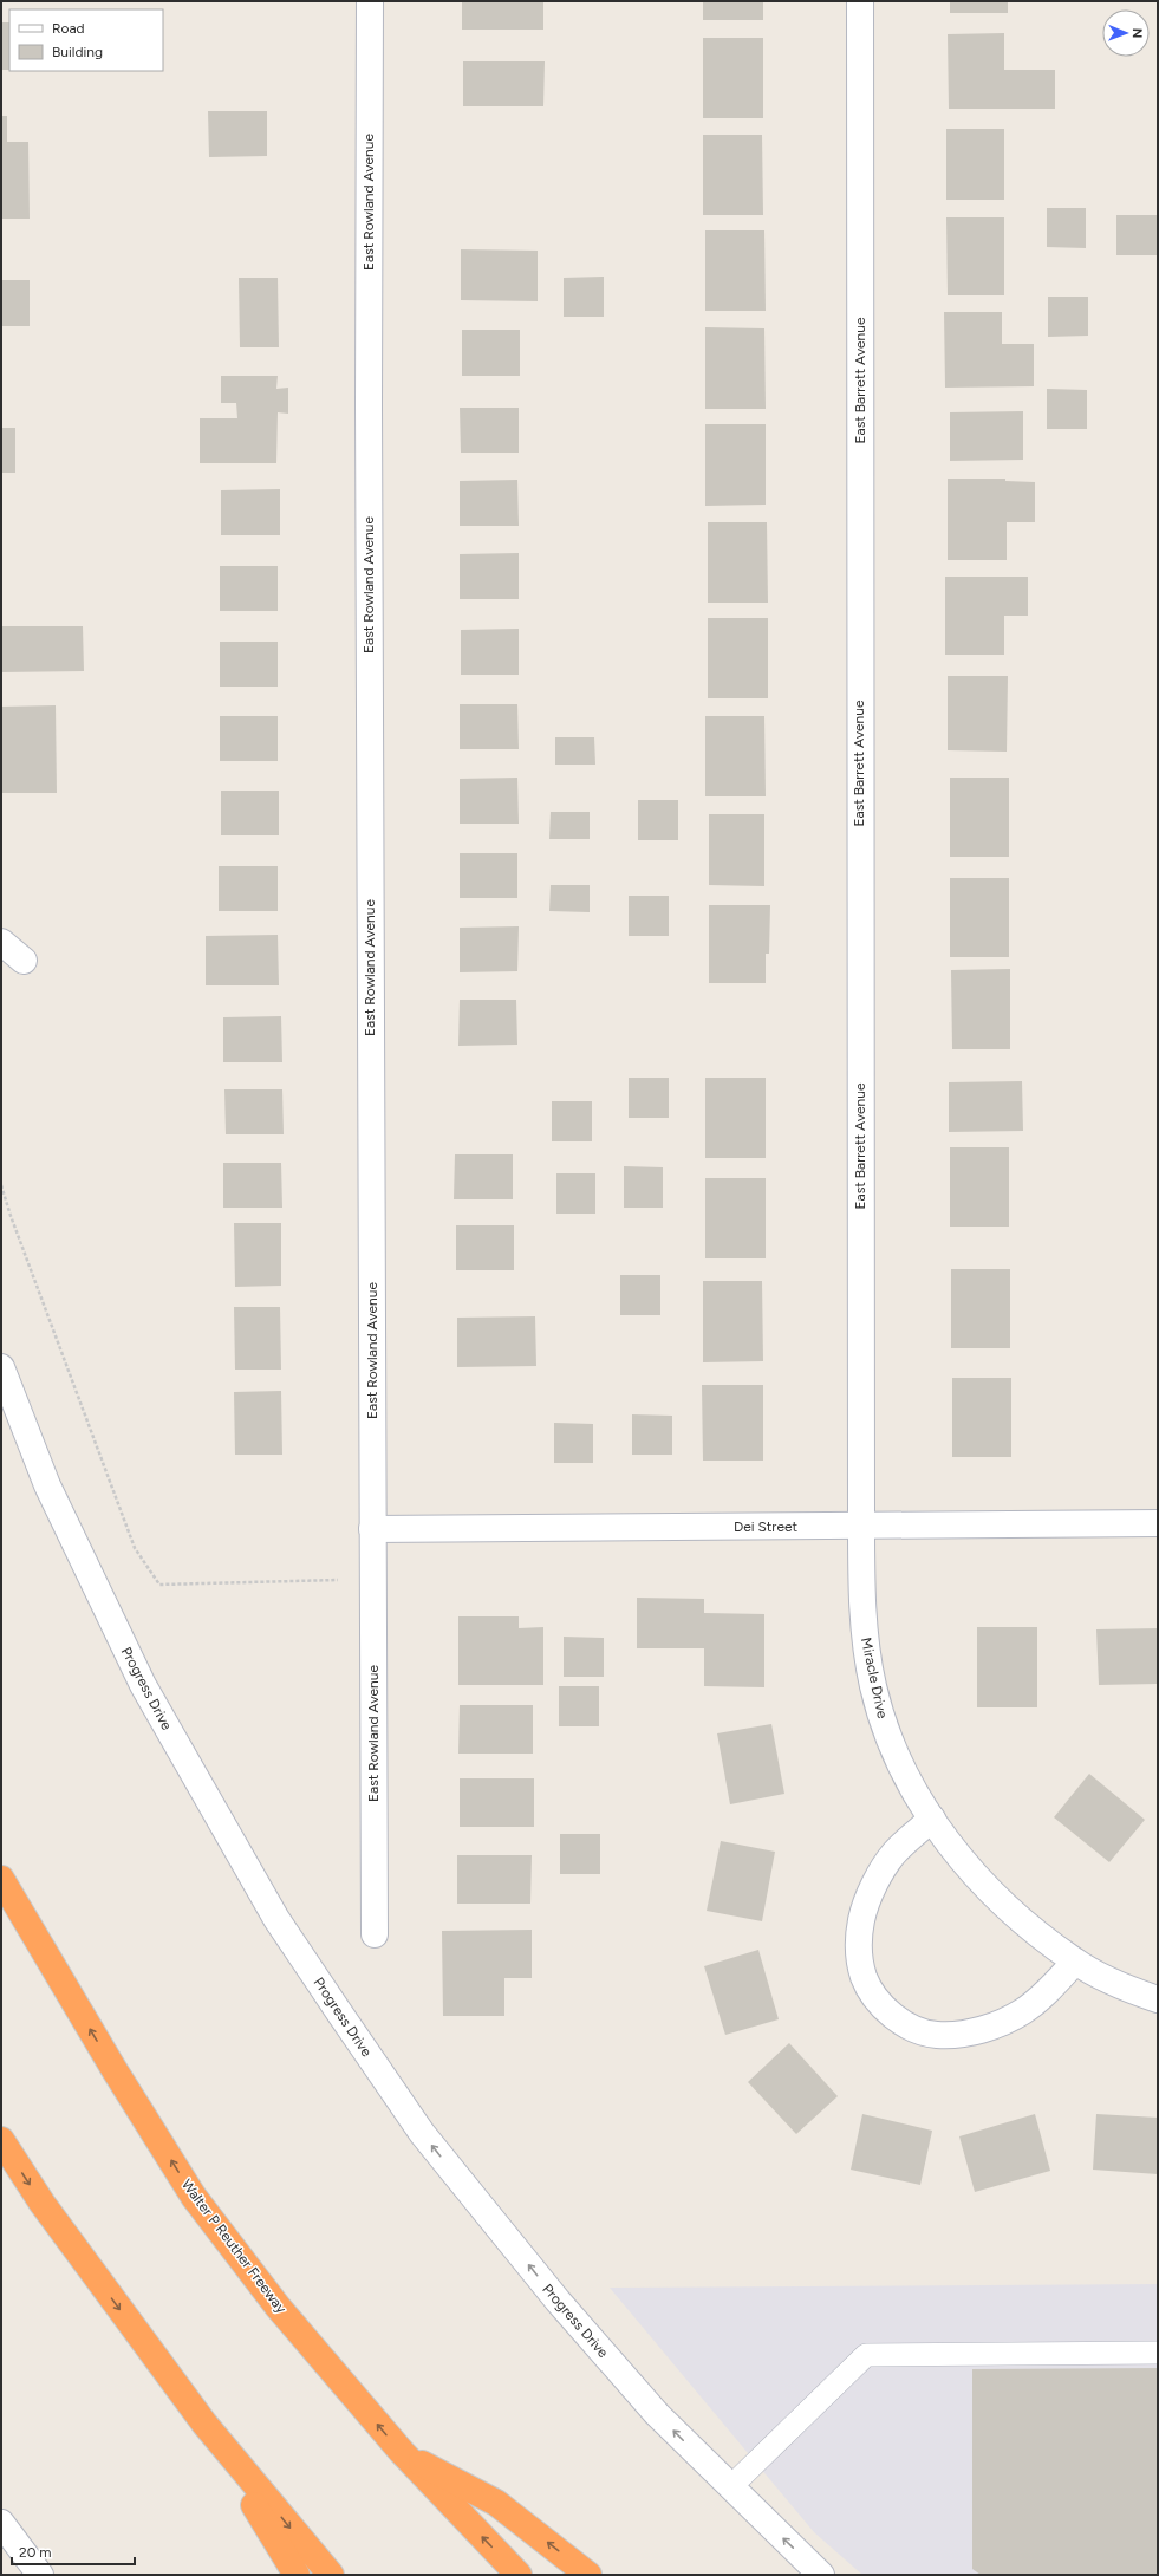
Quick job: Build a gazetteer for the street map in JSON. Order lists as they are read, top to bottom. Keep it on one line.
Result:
{"streets":{"highway":["Walter P Reuther Freeway"],"street":["East Rowland Avenue","East Barrett Avenue","Dei Street","Miracle Drive","Progress Drive"]},"crossings":[["East Rowland Avenue","Dei Street"],["East Barrett Avenue","Dei Street"],["East Barrett Avenue","Miracle Drive"],["Dei Street","Miracle Drive"]],"one_way":["Progress Drive"],"legend":["Road","Building"],"scale_bar":"20 m","north":"right"}
